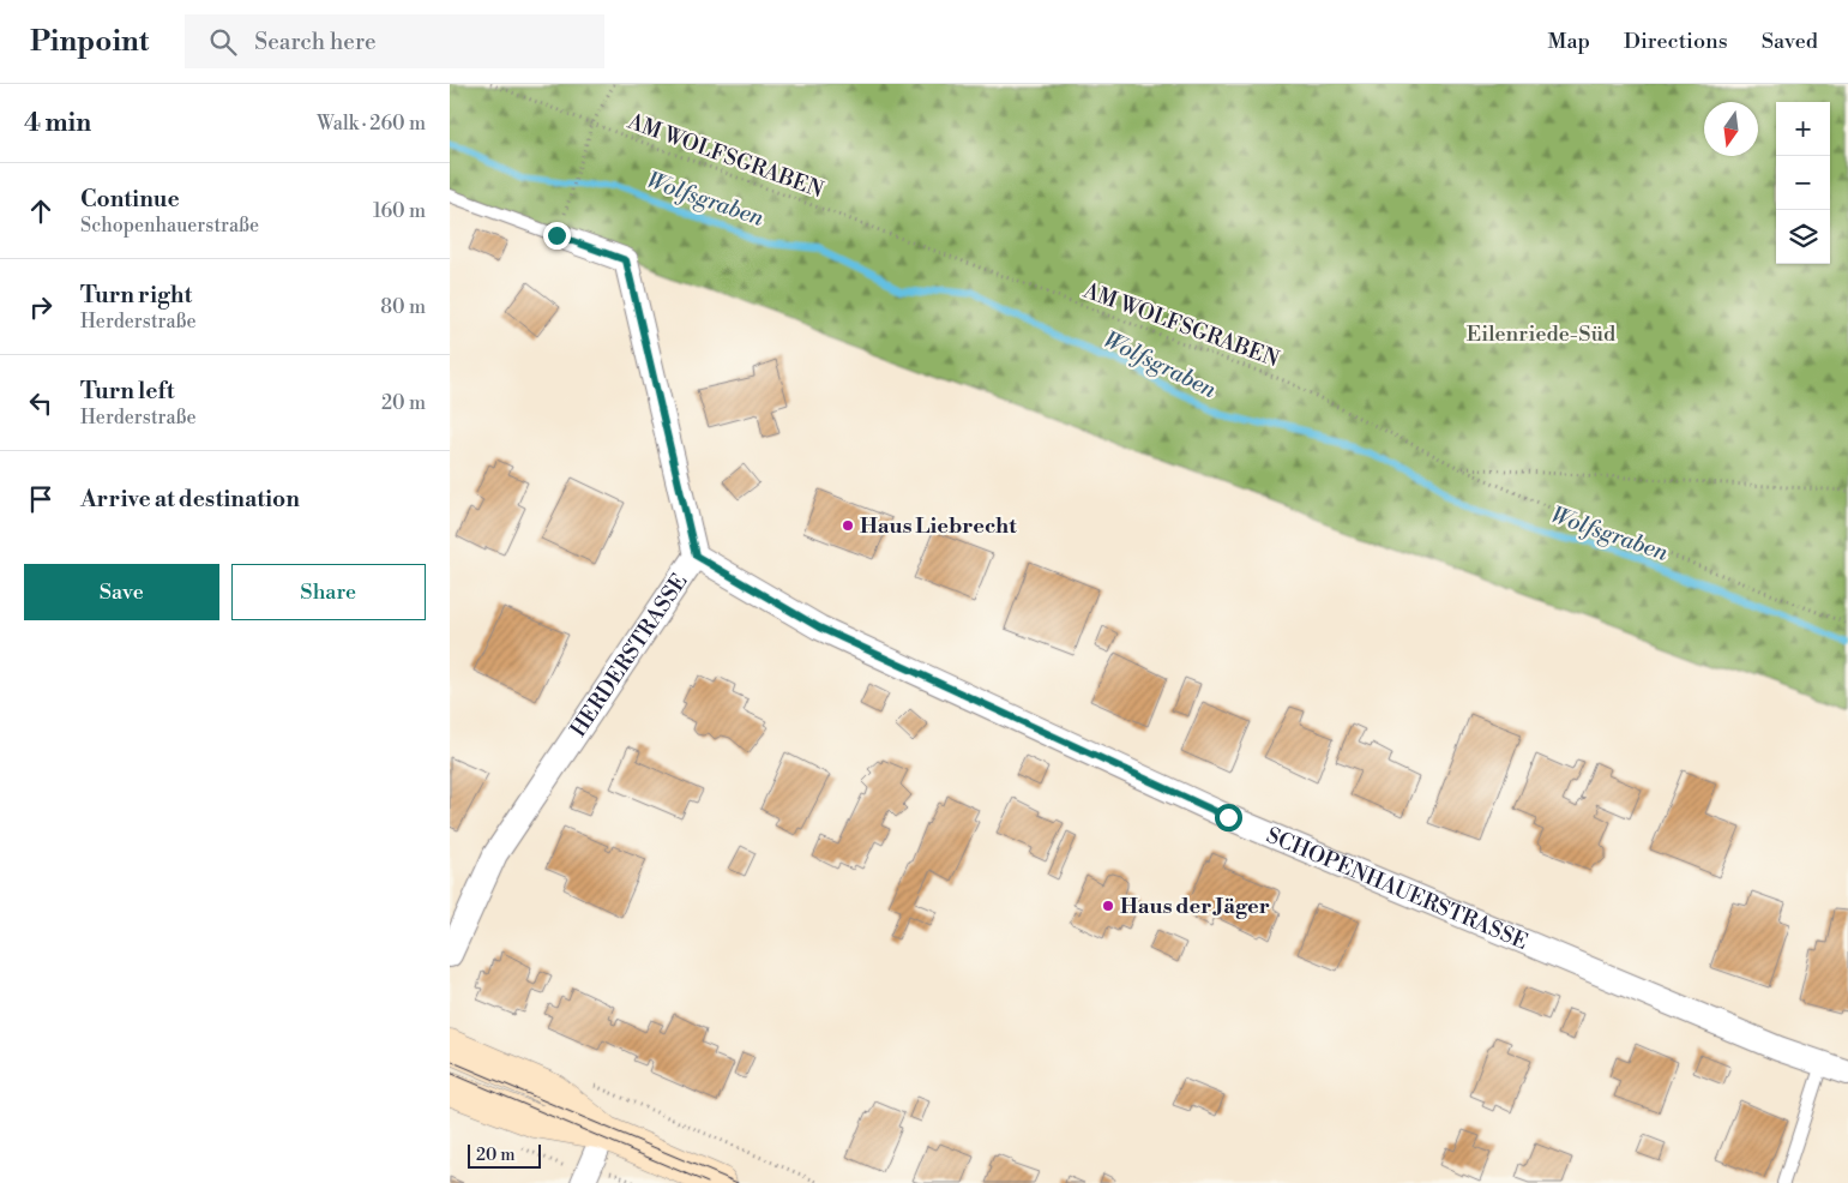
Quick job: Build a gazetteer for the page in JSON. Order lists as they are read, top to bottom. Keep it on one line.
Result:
{"streets":{"street":["HERDERSTRASSE","SCHOPENHAUERSTRASSE"],"path":["AM WOLFSGRABEN"]},"crossings":[["HERDERSTRASSE","SCHOPENHAUERSTRASSE"]],"water":["Wolfsgraben"],"parks":["Eilenriede-Süd"],"places":["Haus Liebrecht","Haus der Jäger"],"scale_bar":"20 m","north":"bottom","page":{"header":"Pinpoint","search":"Search here","nav":["Map","Directions","Saved"],"heading":["4 min","Walk · 260 m"],"map_buttons":["+","−"],"list":[["Continue","Schopenhauerstraße","160 m"],["Turn right","Herderstraße","80 m"],["Turn left","Herderstraße","20 m"],"Arrive at destination"],"buttons":["Save","Share"],"scale":"20 m"}}
